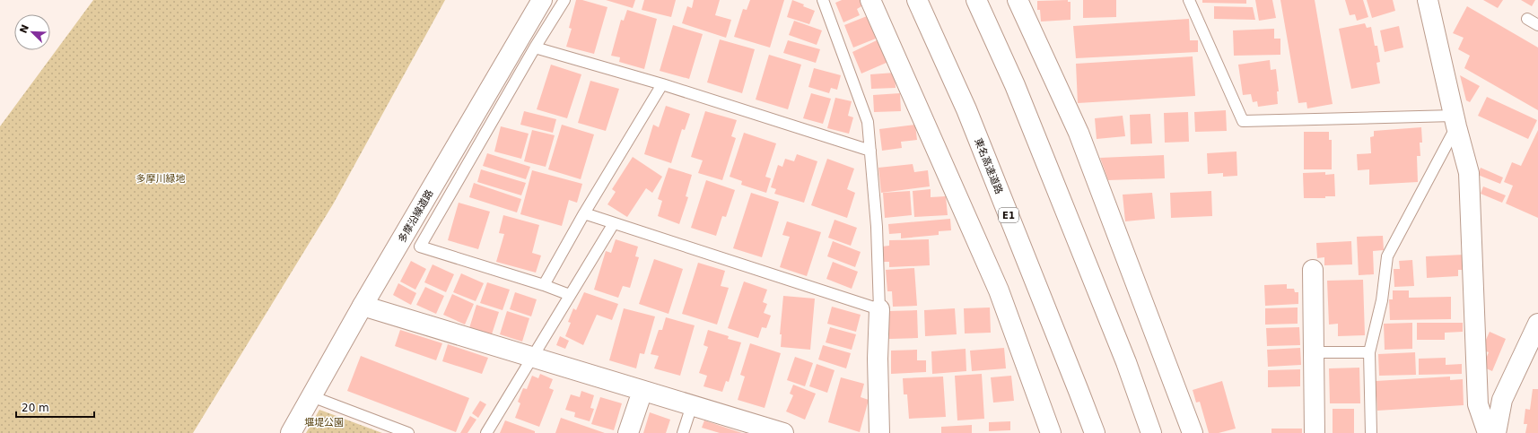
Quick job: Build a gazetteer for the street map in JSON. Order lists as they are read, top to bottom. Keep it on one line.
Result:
{"streets":{"main road":["東名高速道路","E1","多摩沿線道路"]},"parks":["多摩川緑地","堰堤公園"],"scale_bar":"20 m","north":"top left"}
